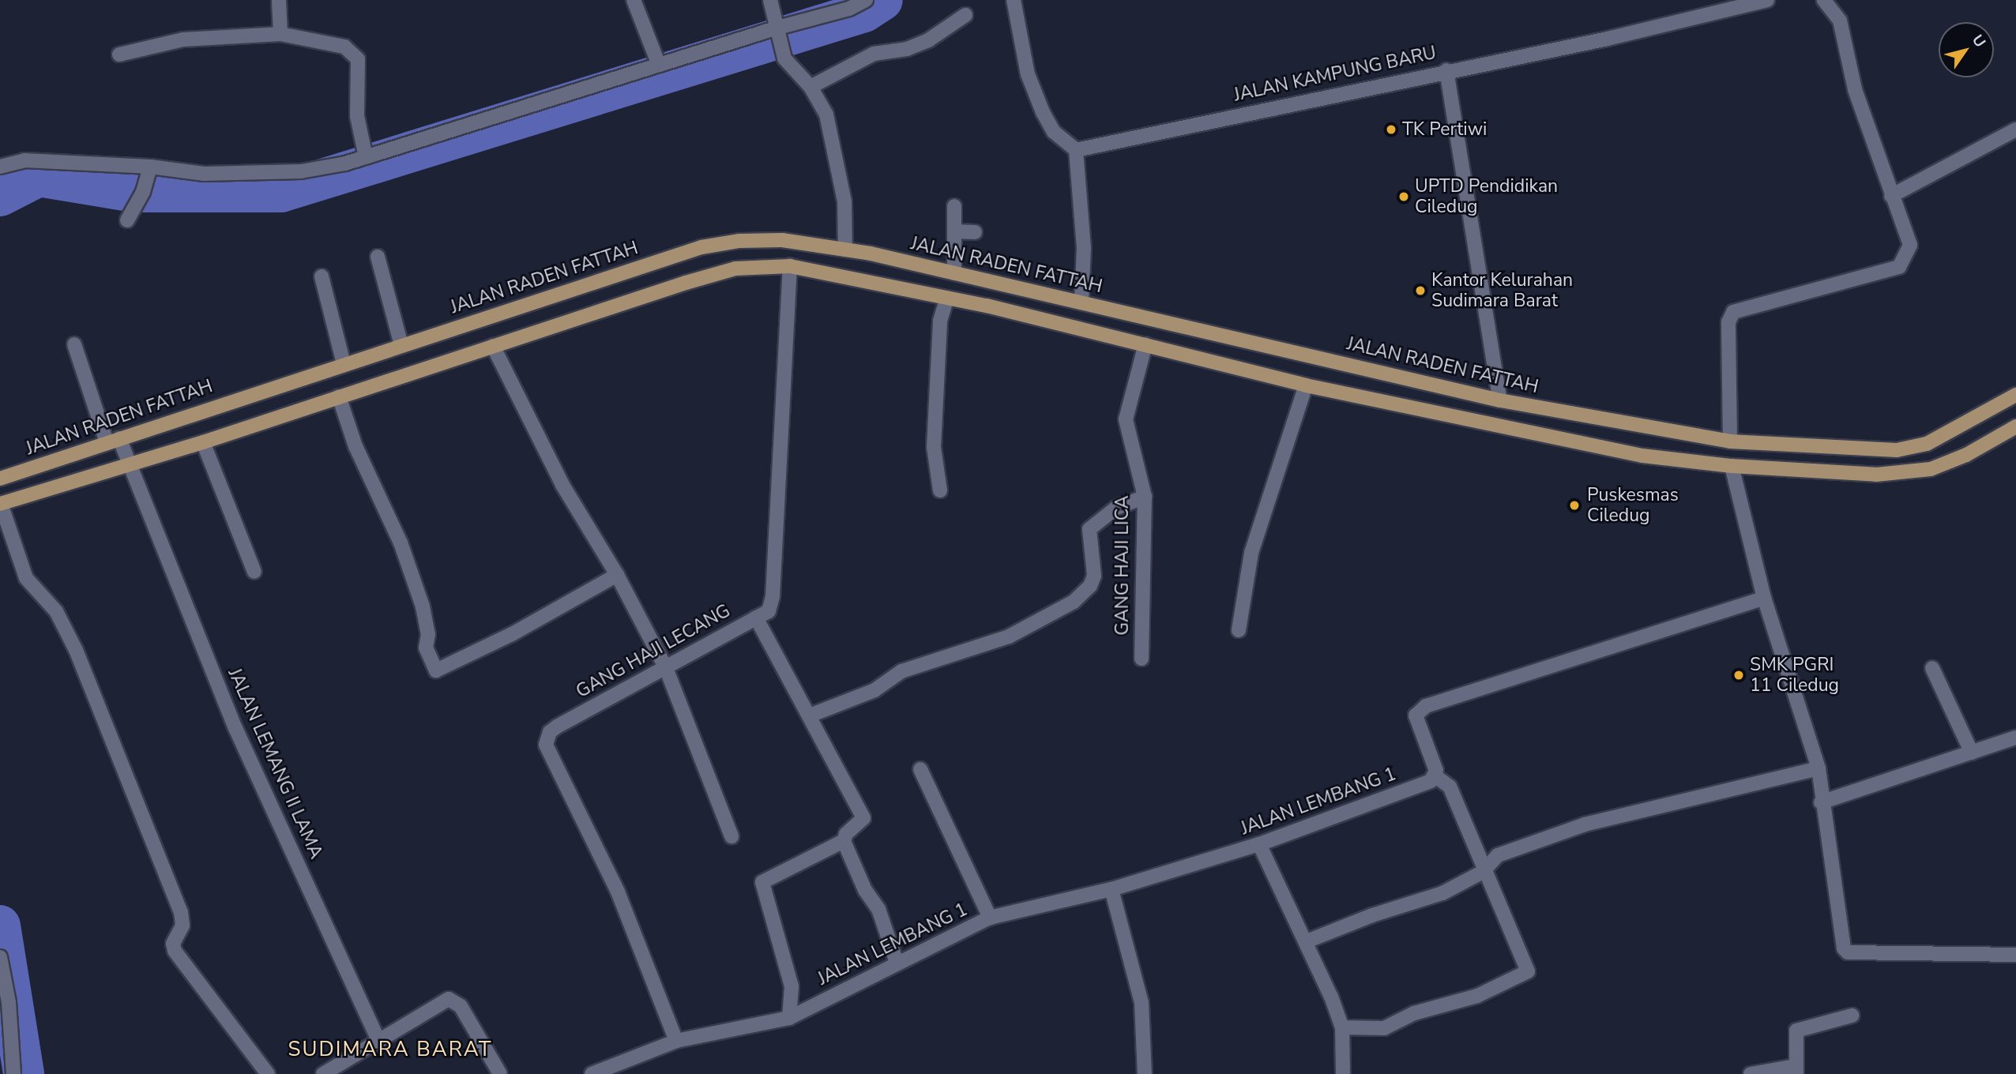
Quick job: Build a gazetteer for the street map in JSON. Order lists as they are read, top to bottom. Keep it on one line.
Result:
{"streets":{"main road":["JALAN RADEN FATTAH"],"street":["JALAN KAMPUNG BARU","GANG HAJI LICA","GANG HAJI LECANG","JALAN LEMANG II LAMA","JALAN LEMBANG 1"]},"crossings":[["JALAN RADEN FATTAH","JALAN LEMANG II LAMA"],["GANG HAJI LECANG","JALAN LEMBANG 1"]],"districts":["SUDIMARA BARAT"],"places":["TK Pertiwi","UPTD Pendidikan Ciledug","Kantor Kelurahan Sudimara Barat","Puskesmas Ciledug","SMK PGRI 11 Ciledug"],"north":"top right"}
